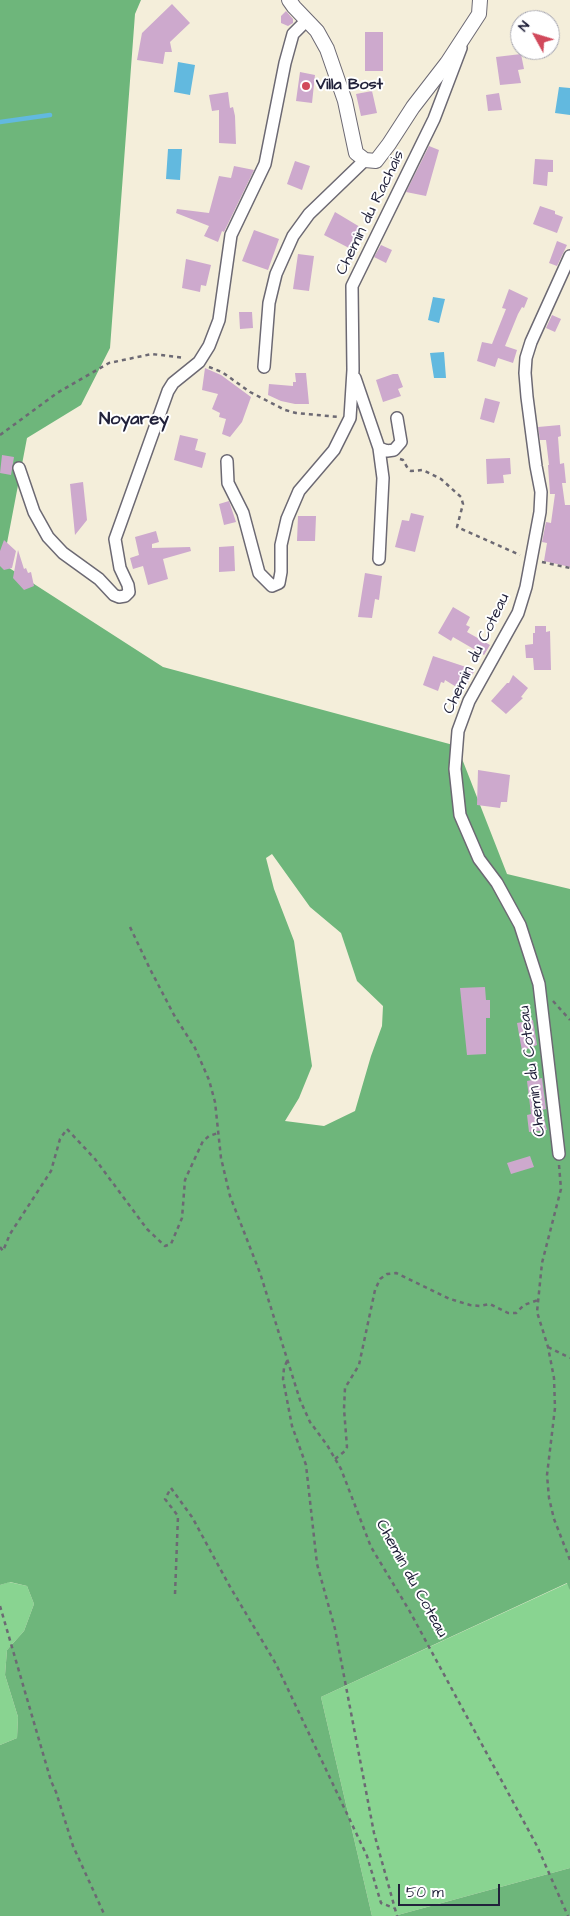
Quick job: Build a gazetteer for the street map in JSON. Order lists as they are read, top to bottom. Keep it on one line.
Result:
{"streets":{"street":["Chemin du Rachais","Chemin du Coteau"]},"districts":["Noyarey"],"places":["Villa Bost"],"scale_bar":"50 m","north":"top left"}
